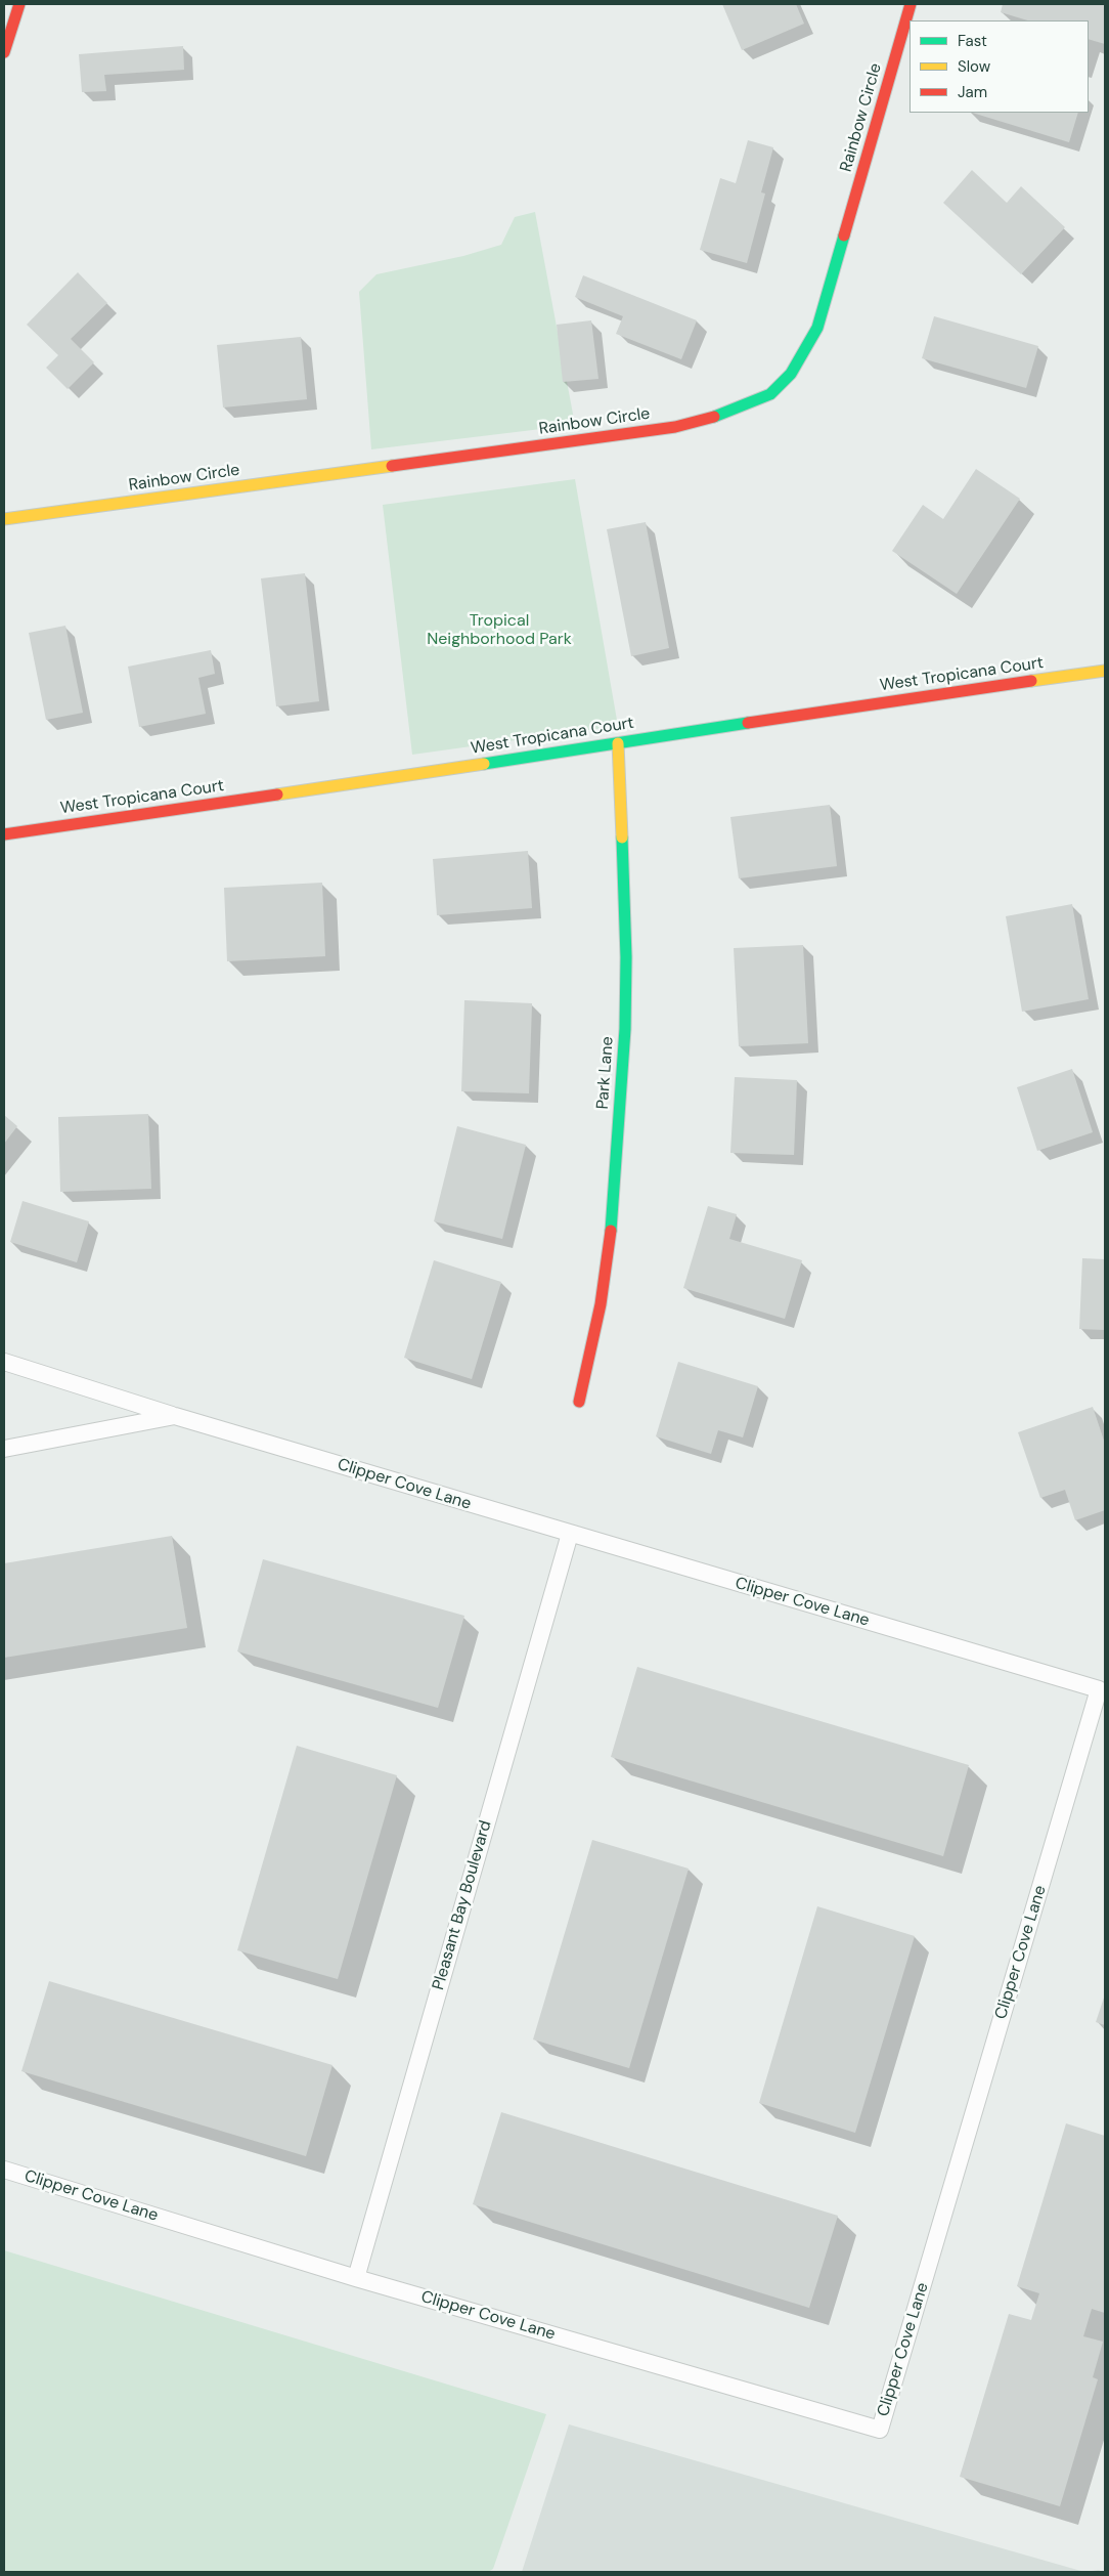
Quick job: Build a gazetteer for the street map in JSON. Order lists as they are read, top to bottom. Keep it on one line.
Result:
{"streets":{"street":["Rainbow Circle","West Tropicana Court","Park Lane"],"lane":["Clipper Cove Lane","Pleasant Bay Boulevard"]},"crossings":[["West Tropicana Court","Park Lane"],["Clipper Cove Lane","Pleasant Bay Boulevard"]],"parks":["Tropical Neighborhood Park"],"legend":["Fast","Slow","Jam"]}
